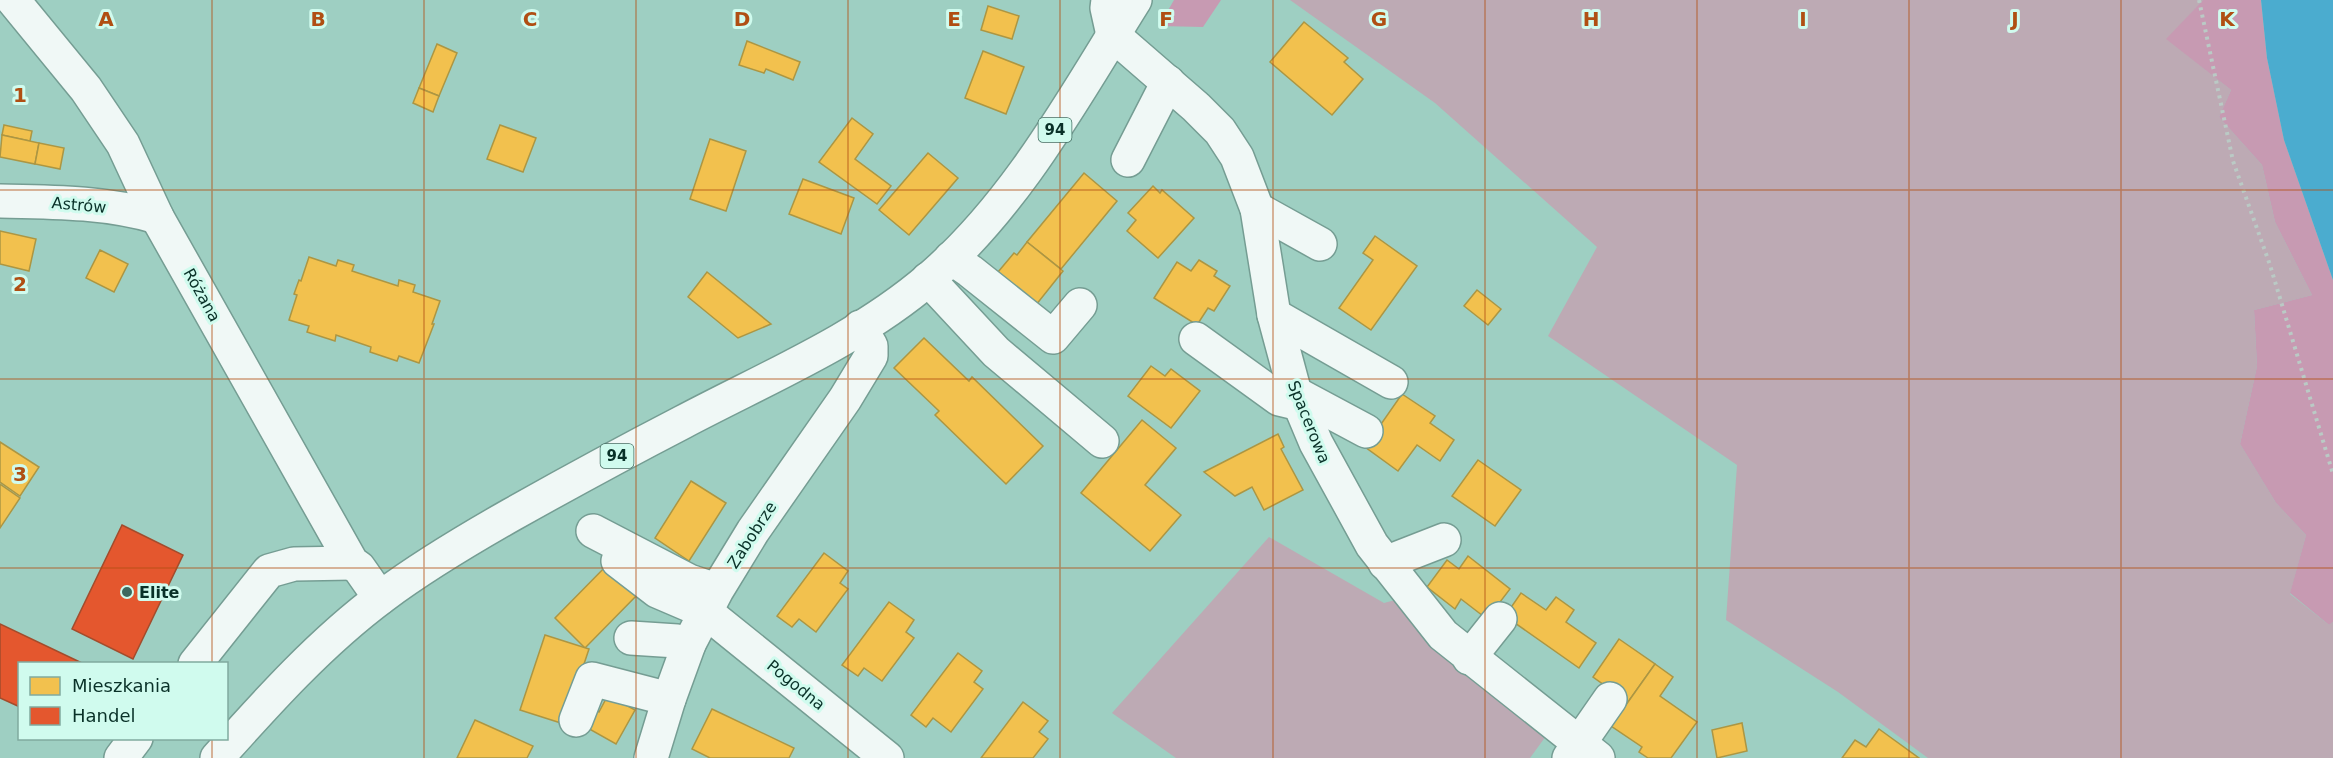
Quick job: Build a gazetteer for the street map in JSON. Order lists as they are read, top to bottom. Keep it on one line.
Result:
{"streets":{"street":["94","Astrów","Różana","Spacerowa","Zabobrze","Pogodna"]},"crossings":[["94","Różana"],["94","Spacerowa"],["94","Zabobrze"],["Astrów","Różana"],["Zabobrze","Pogodna"]],"places":["Elite"],"legend":["Mieszkania","Handel"],"grid":{"columns":["A","B","C","D","E","F","G","H","I","J","K"],"rows":["1","2","3"]}}
